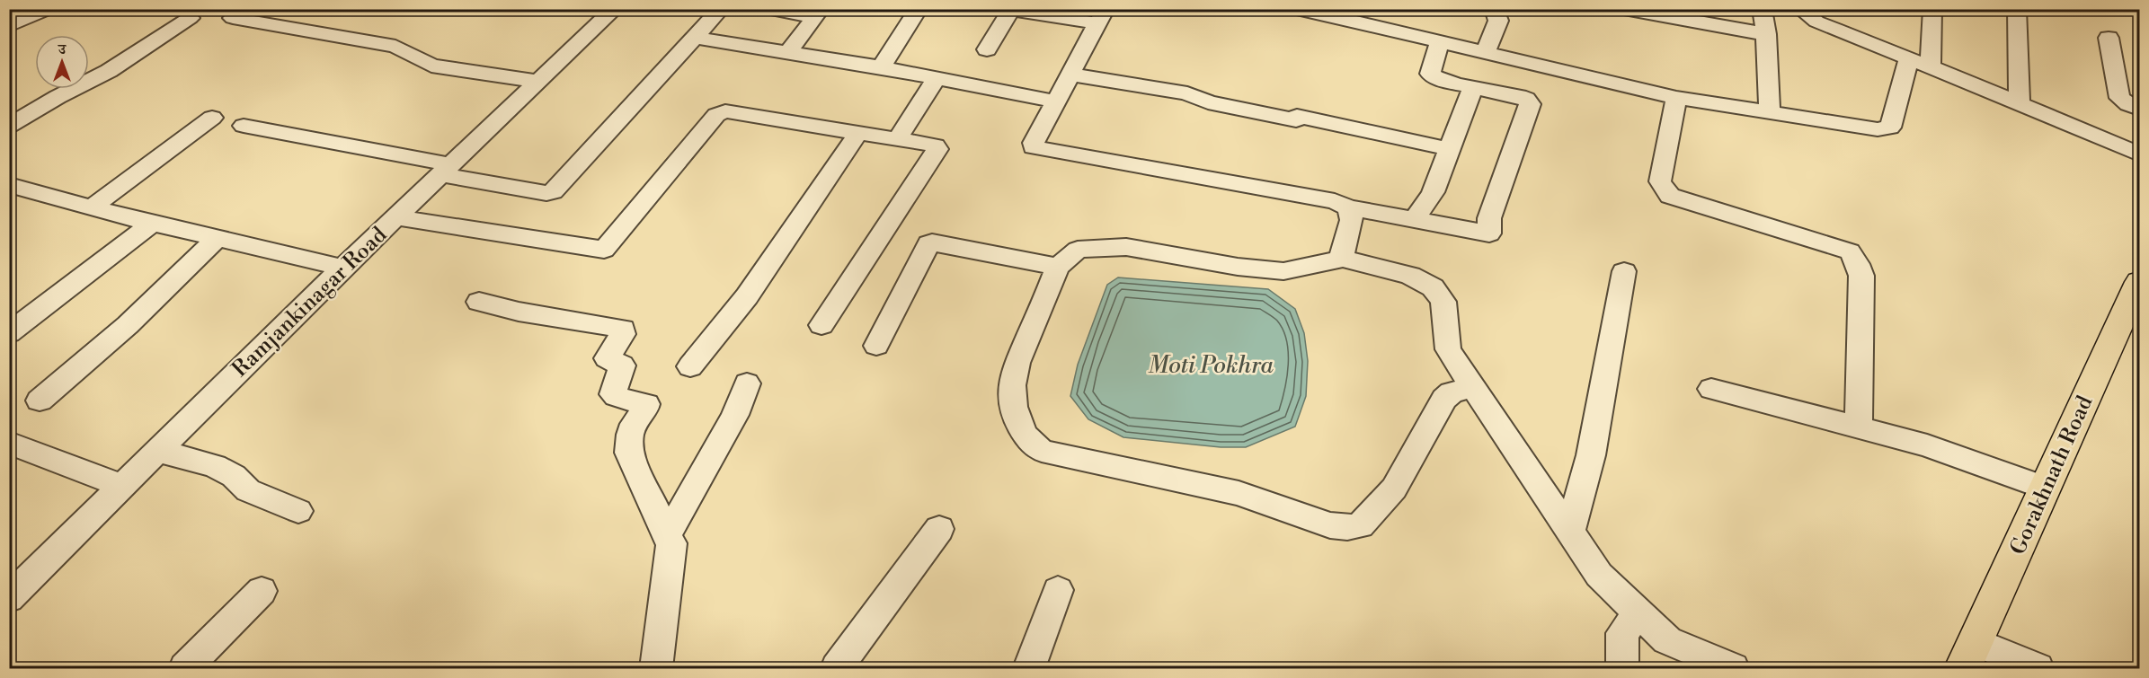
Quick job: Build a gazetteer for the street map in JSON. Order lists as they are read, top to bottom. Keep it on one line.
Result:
{"streets":{"main road":["Gorakhnath Road"],"street":["Ramjankinagar Road"]},"water":["Moti Pokhra"],"north":"top"}
